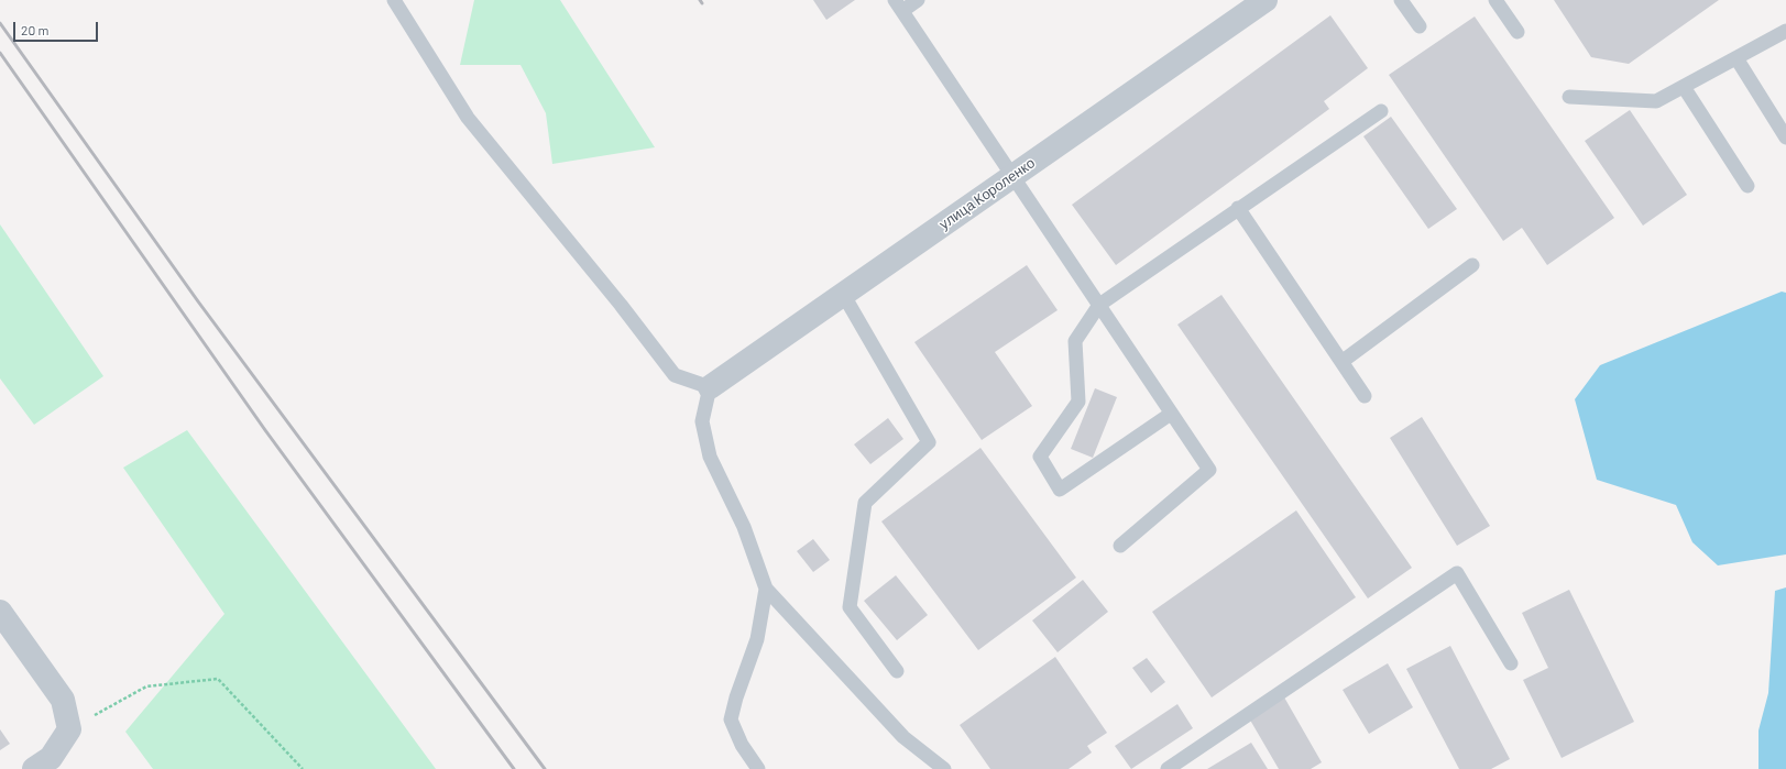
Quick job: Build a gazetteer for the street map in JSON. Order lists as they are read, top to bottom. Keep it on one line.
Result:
{"streets":{"street":["улица Короленко"]},"scale_bar":"20 m"}
